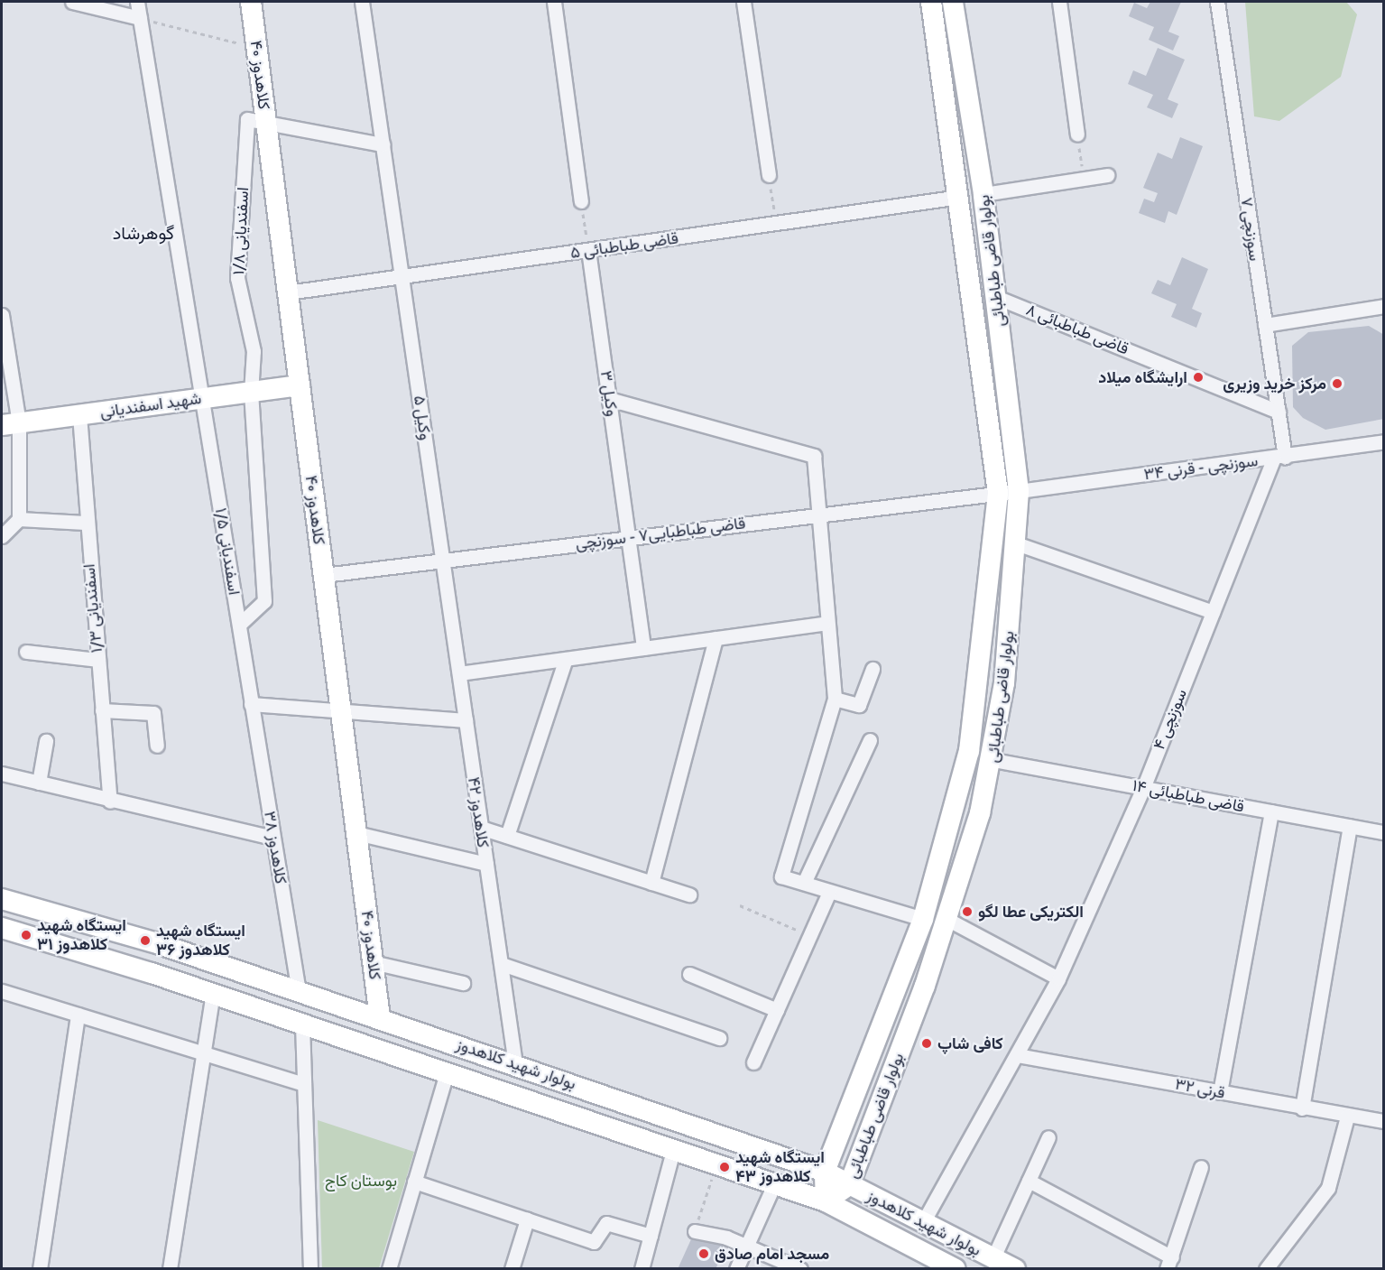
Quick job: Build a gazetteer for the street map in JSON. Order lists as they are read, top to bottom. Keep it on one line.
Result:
{"streets":{"main road":["کلاهدوز ۴۰","بولوار قاضی طباطبائی","شهید اسفندیانی","بولوار شهید کلاهدوز"],"street":["سوزنچی ۷","اسفندیانی ۱/۸","قاضی طباطبائی ۵","قاضی طباطبائی ۸","وکيل ۳","وکيل ۵","سوزنچی - قرنی ۳۴","قاضی طباطبایی۷ - سوزنچی","اسفندیانی ۱/۵","اسفندیانی ۱/۳","سوزنچی ۴","قاضی طباطبائی ۱۴","کلاهدوز ۴۲","کلاهدوز ۳۸","قرنی ۳۲"]},"crossings":[["کلاهدوز ۴۰","اسفندیانی ۱/۸"],["کلاهدوز ۴۰","قاضی طباطبائی ۵"],["کلاهدوز ۴۰","شهید اسفندیانی"],["کلاهدوز ۴۰","قاضی طباطبایی۷ - سوزنچی"],["کلاهدوز ۴۰","بولوار شهید کلاهدوز"],["سوزنچی ۷","قاضی طباطبائی ۸"],["سوزنچی ۷","سوزنچی - قرنی ۳۴"],["سوزنچی ۷","سوزنچی ۴"],["اسفندیانی ۱/۸","شهید اسفندیانی"],["قاضی طباطبائی ۵","بولوار قاضی طباطبائی"],["قاضی طباطبائی ۵","وکيل ۳"],["قاضی طباطبائی ۵","وکيل ۵"],["بولوار قاضی طباطبائی","قاضی طباطبائی ۸"],["بولوار قاضی طباطبائی","سوزنچی - قرنی ۳۴"],["بولوار قاضی طباطبائی","قاضی طباطبایی۷ - سوزنچی"],["بولوار قاضی طباطبائی","قاضی طباطبائی ۱۴"],["بولوار قاضی طباطبائی","بولوار شهید کلاهدوز"],["وکيل ۳","قاضی طباطبایی۷ - سوزنچی"],["شهید اسفندیانی","اسفندیانی ۱/۵"],["شهید اسفندیانی","اسفندیانی ۱/۳"],["وکيل ۵","قاضی طباطبایی۷ - سوزنچی"],["وکيل ۵","کلاهدوز ۴۲"],["سوزنچی - قرنی ۳۴","قاضی طباطبایی۷ - سوزنچی"],["سوزنچی - قرنی ۳۴","سوزنچی ۴"],["قاضی طباطبایی۷ - سوزنچی","کلاهدوز ۴۲"],["اسفندیانی ۱/۵","کلاهدوز ۳۸"],["سوزنچی ۴","قاضی طباطبائی ۱۴"],["سوزنچی ۴","بولوار شهید کلاهدوز"],["سوزنچی ۴","قرنی ۳۲"],["کلاهدوز ۴۲","بولوار شهید کلاهدوز"],["کلاهدوز ۳۸","بولوار شهید کلاهدوز"]],"districts":["گوهرشاد"],"parks":["بوستان کاج"],"places":["ارايشگاه ميلاد","مرکز خرید وزیری","الکتریکی عطا لگو","ایستگاه شهید کلاهدوز ۳۱","ایستگاه شهید کلاهدوز ۳۶","کافی شاپ","ایستگاه شهید کلاهدوز ۴۳","مسجد امام صادق"]}
